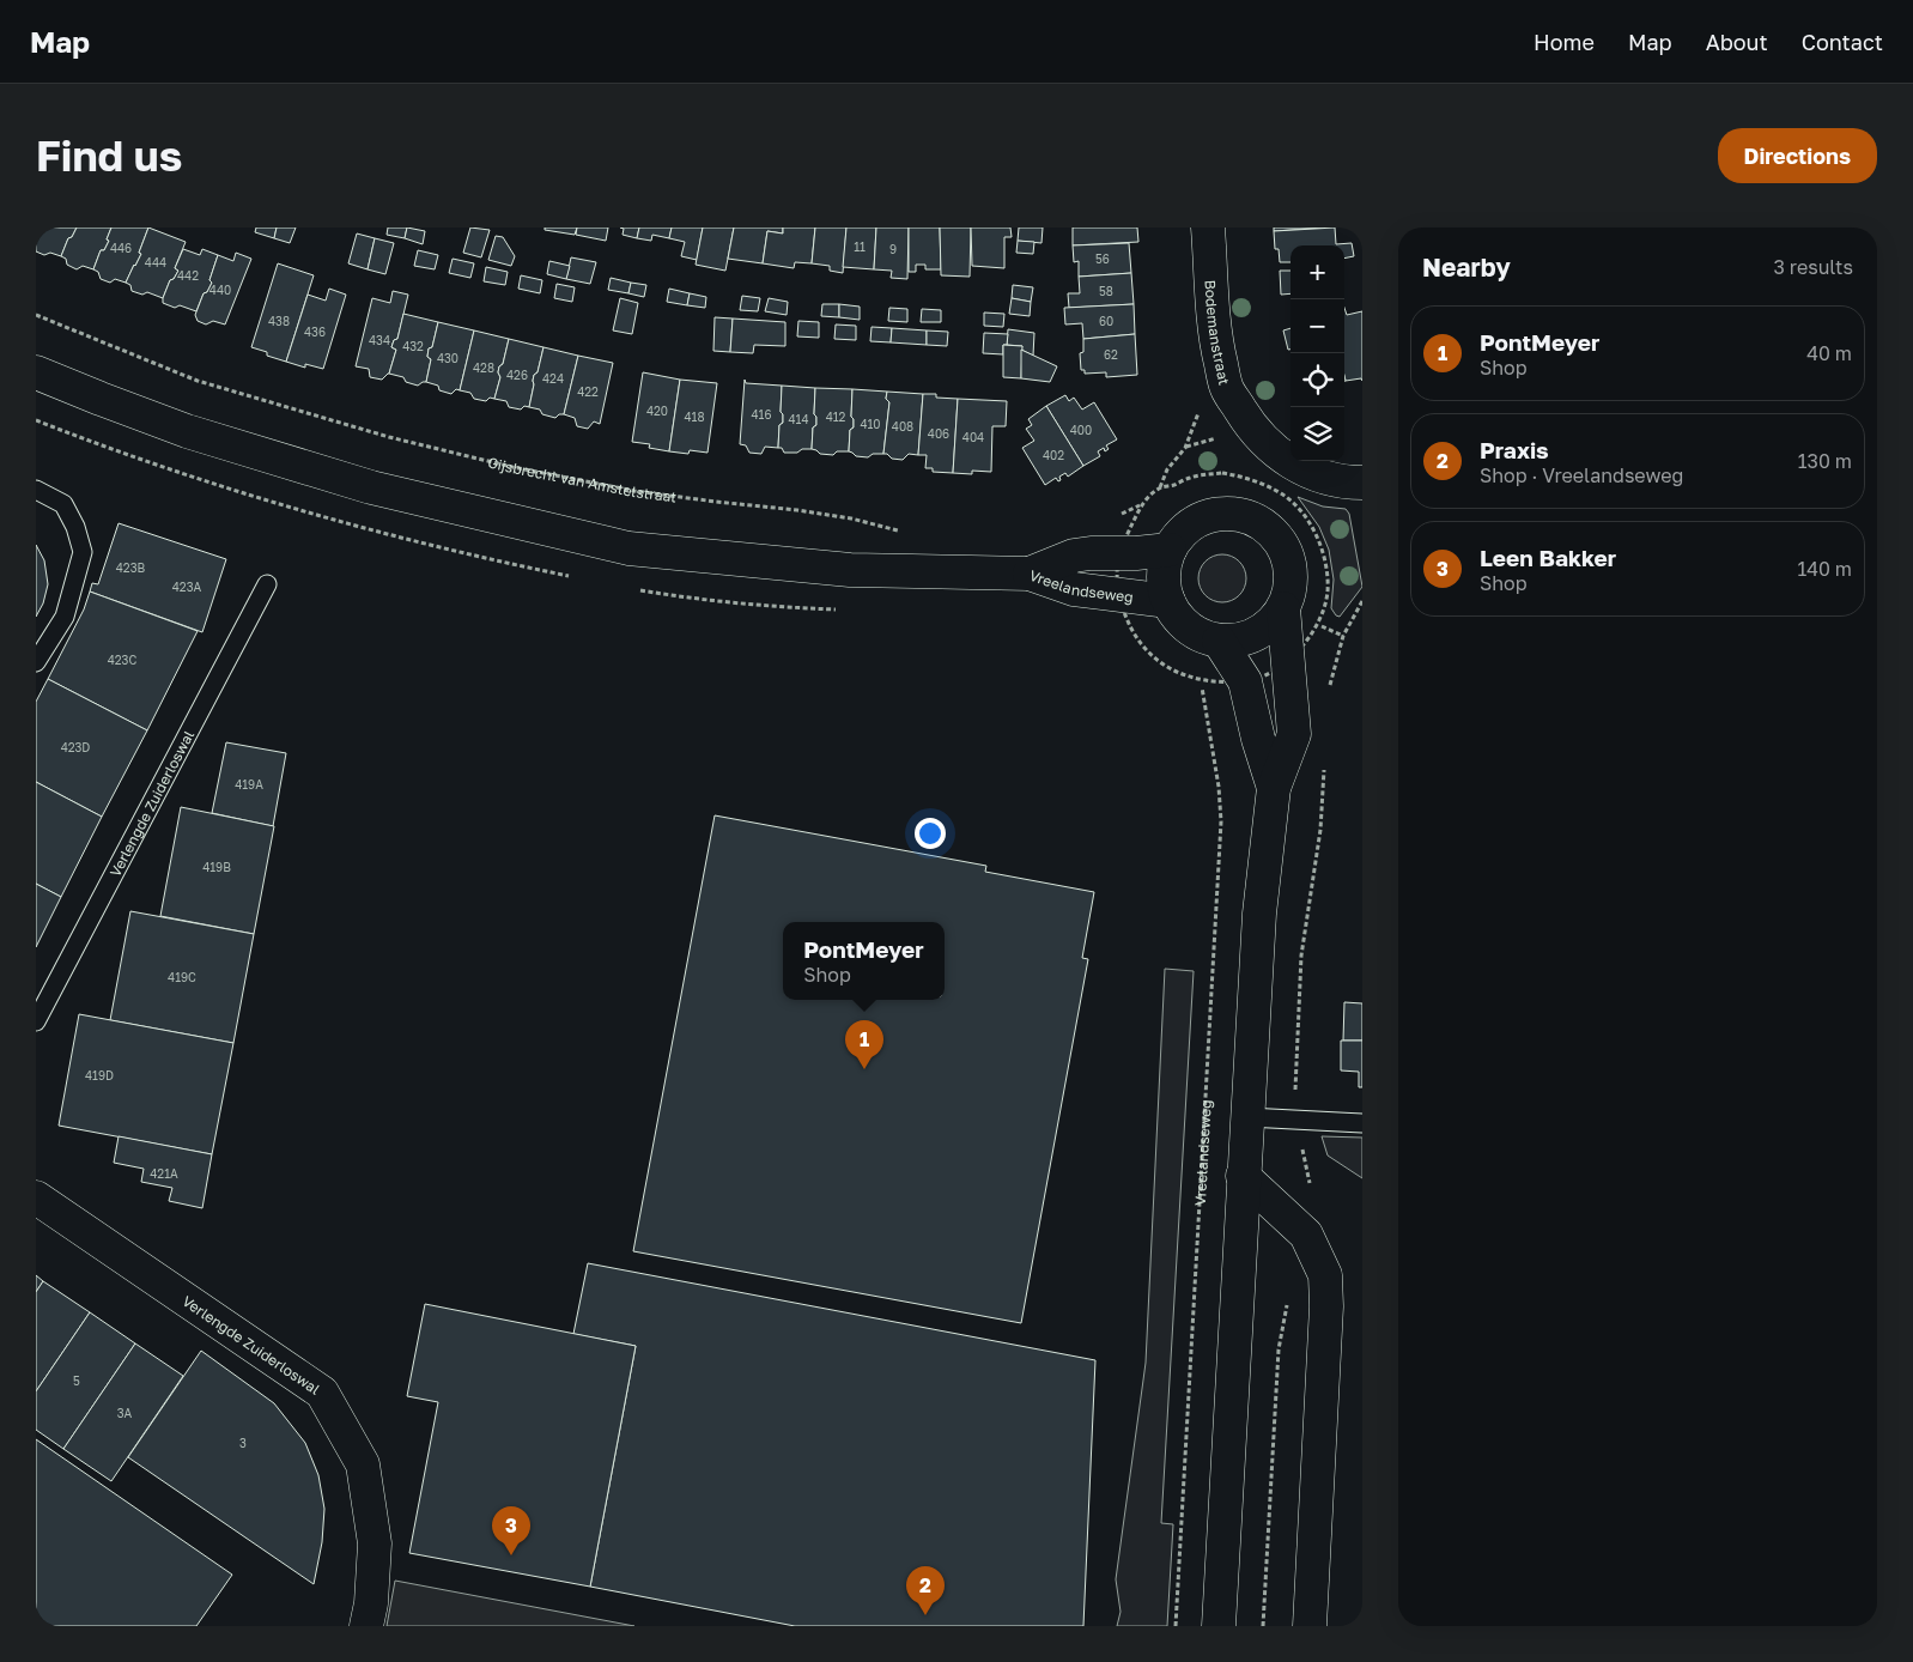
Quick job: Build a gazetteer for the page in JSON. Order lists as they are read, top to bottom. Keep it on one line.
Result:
{"streets":{"main road":["Bodemanstraat","Vreelandseweg","Verlengde Zuiderloswal"],"path":["Gijsbrecht van Amstelstraat"]},"house_numbers":["11","446","9","56","444","442","440","58","438","60","436","434","432","62","430","428","426","424","422","420","416","418","412","414","410","408","400","406","404","402","423B","423A","423C","423D","419A","419B","419C","419D","421A","5","3A","3"],"page":{"header":"Map","nav":["Home","Map","About","Contact"],"buttons":"Directions","title":"Find us","heading":["Nearby","3 results"],"map_buttons":["+","−"],"list":[{"mark":"1","name":"PontMeyer","note":"Shop","value":"40 m"},{"mark":"2","name":"Praxis","note":"Shop · Vreelandseweg","value":"130 m"},{"mark":"3","name":"Leen Bakker","note":"Shop","value":"140 m"}],"popup":["PontMeyer","Shop"],"pins":["1","3","2"]}}
